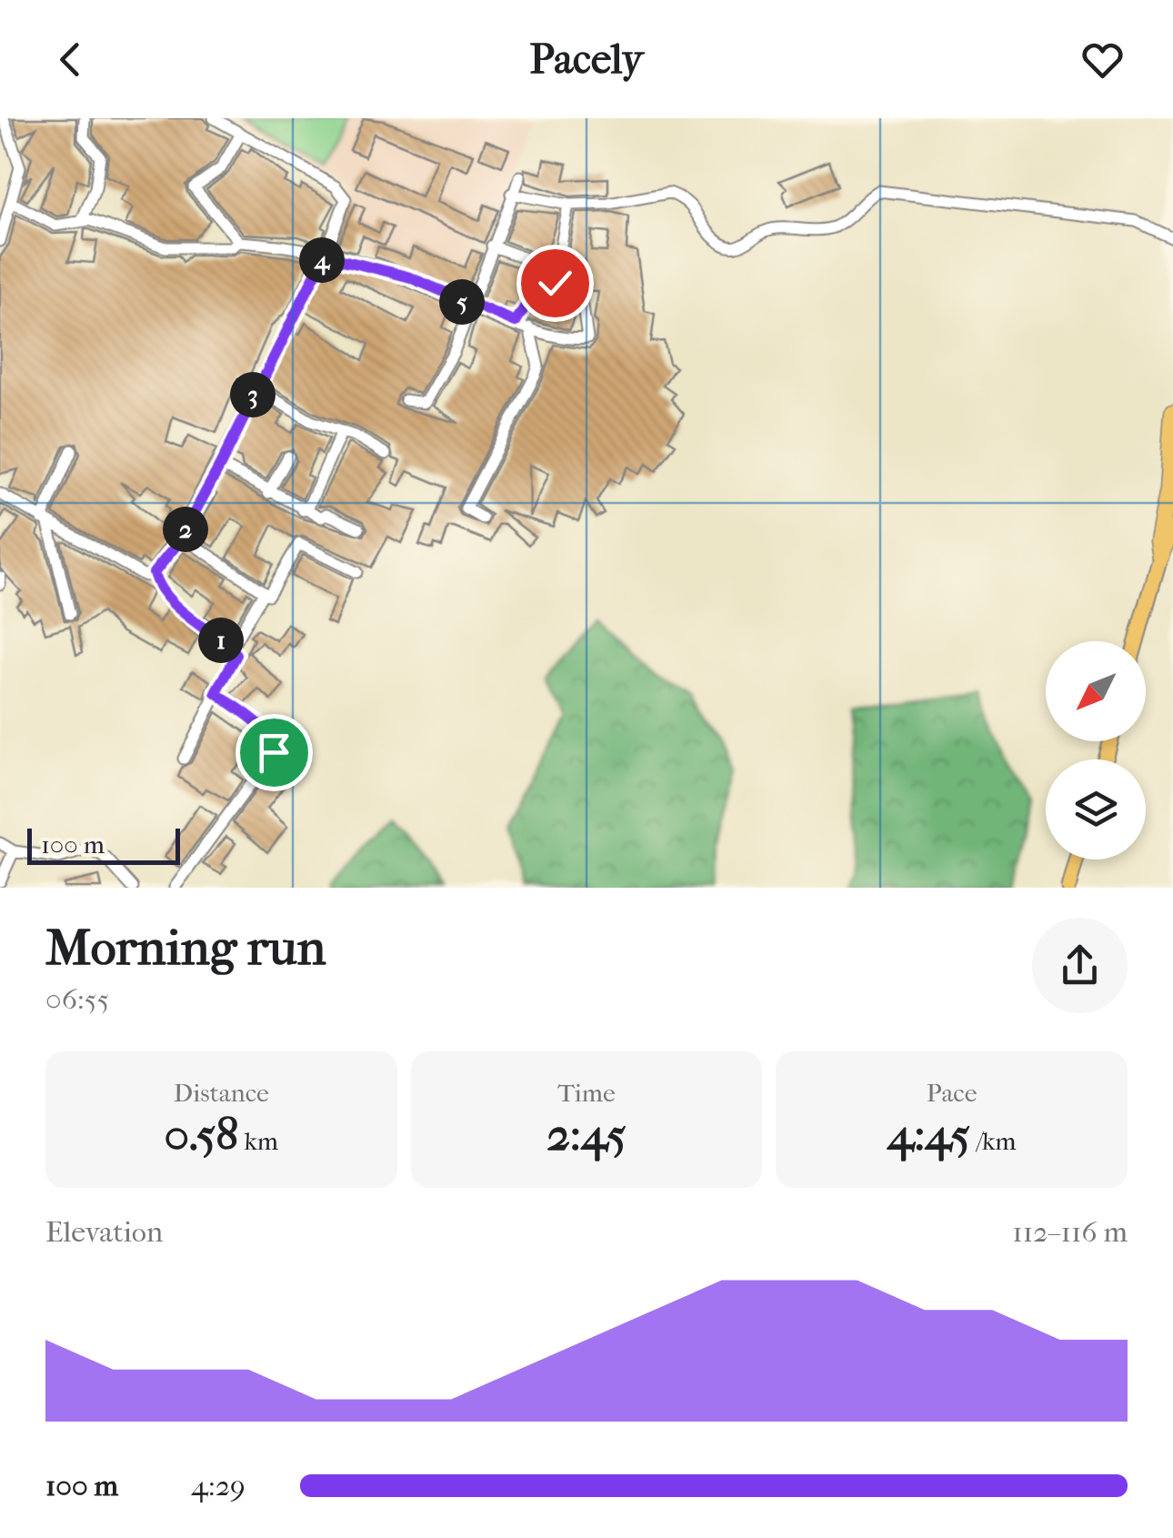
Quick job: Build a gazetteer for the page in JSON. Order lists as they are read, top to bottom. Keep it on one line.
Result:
{"scale_bar":"100 m","north":"bottom left","page":{"header":"Pacely","pins":["4","5","3","2","1"],"scale":"100 m","heading":["Morning run","06:55"],"stats":[["Distance","0.58 km"],["Time","2:45"],["Pace","4:45 /km"]],"chart":["Elevation","112–116 m"],"list":[{"name":"100 m","note":"4:29"}]}}
